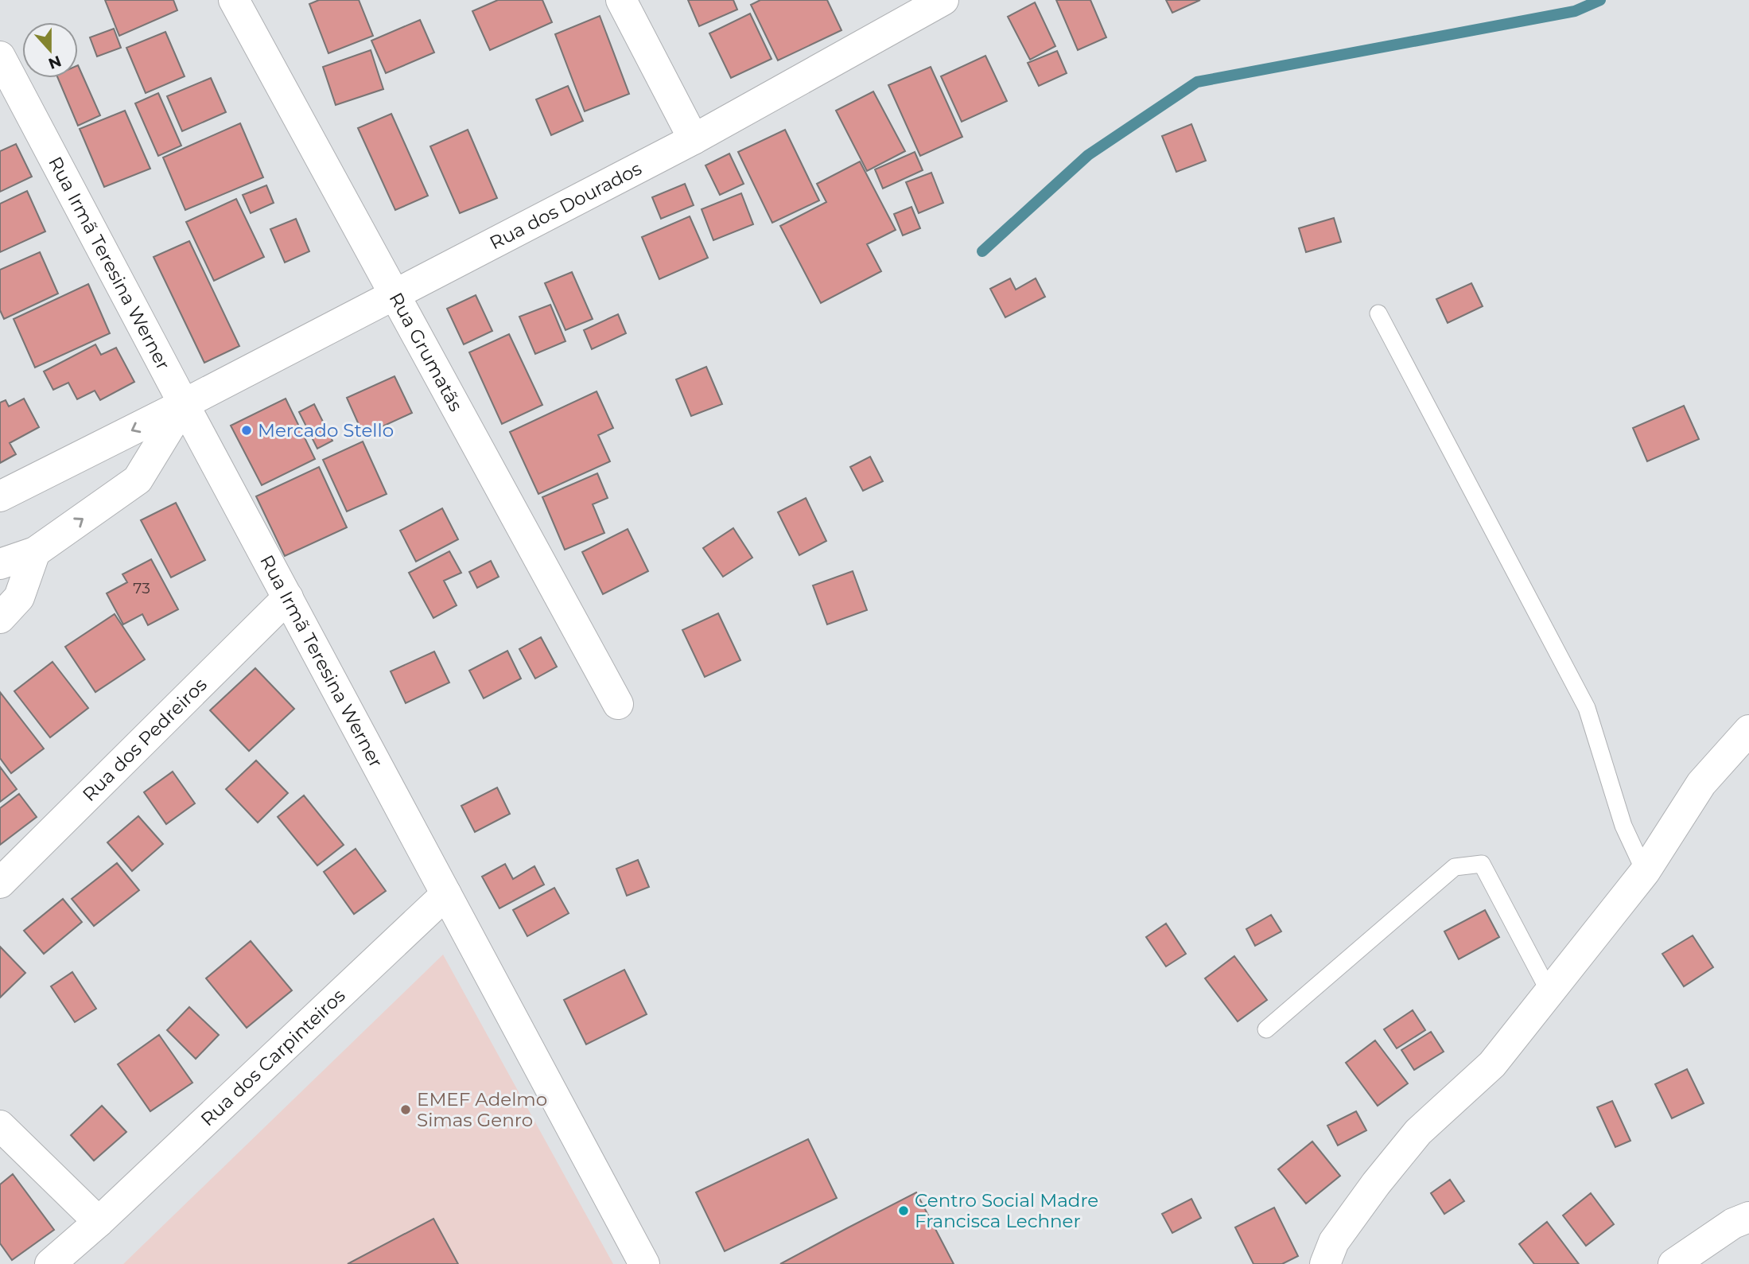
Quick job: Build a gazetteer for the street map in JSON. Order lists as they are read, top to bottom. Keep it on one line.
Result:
{"streets":{"street":["Rua dos Dourados","Rua Irmã Teresina Werner","Rua Grumatãs","Rua dos Pedreiros","Rua dos Carpinteiros"]},"crossings":[["Rua dos Dourados","Rua Irmã Teresina Werner"],["Rua dos Dourados","Rua Grumatãs"],["Rua Irmã Teresina Werner","Rua dos Pedreiros"],["Rua Irmã Teresina Werner","Rua dos Carpinteiros"]],"places":["Mercado Stello","EMEF Adelmo Simas Genro","Centro Social Madre Francisca Lechner"],"house_numbers":["73"],"north":"bottom"}
